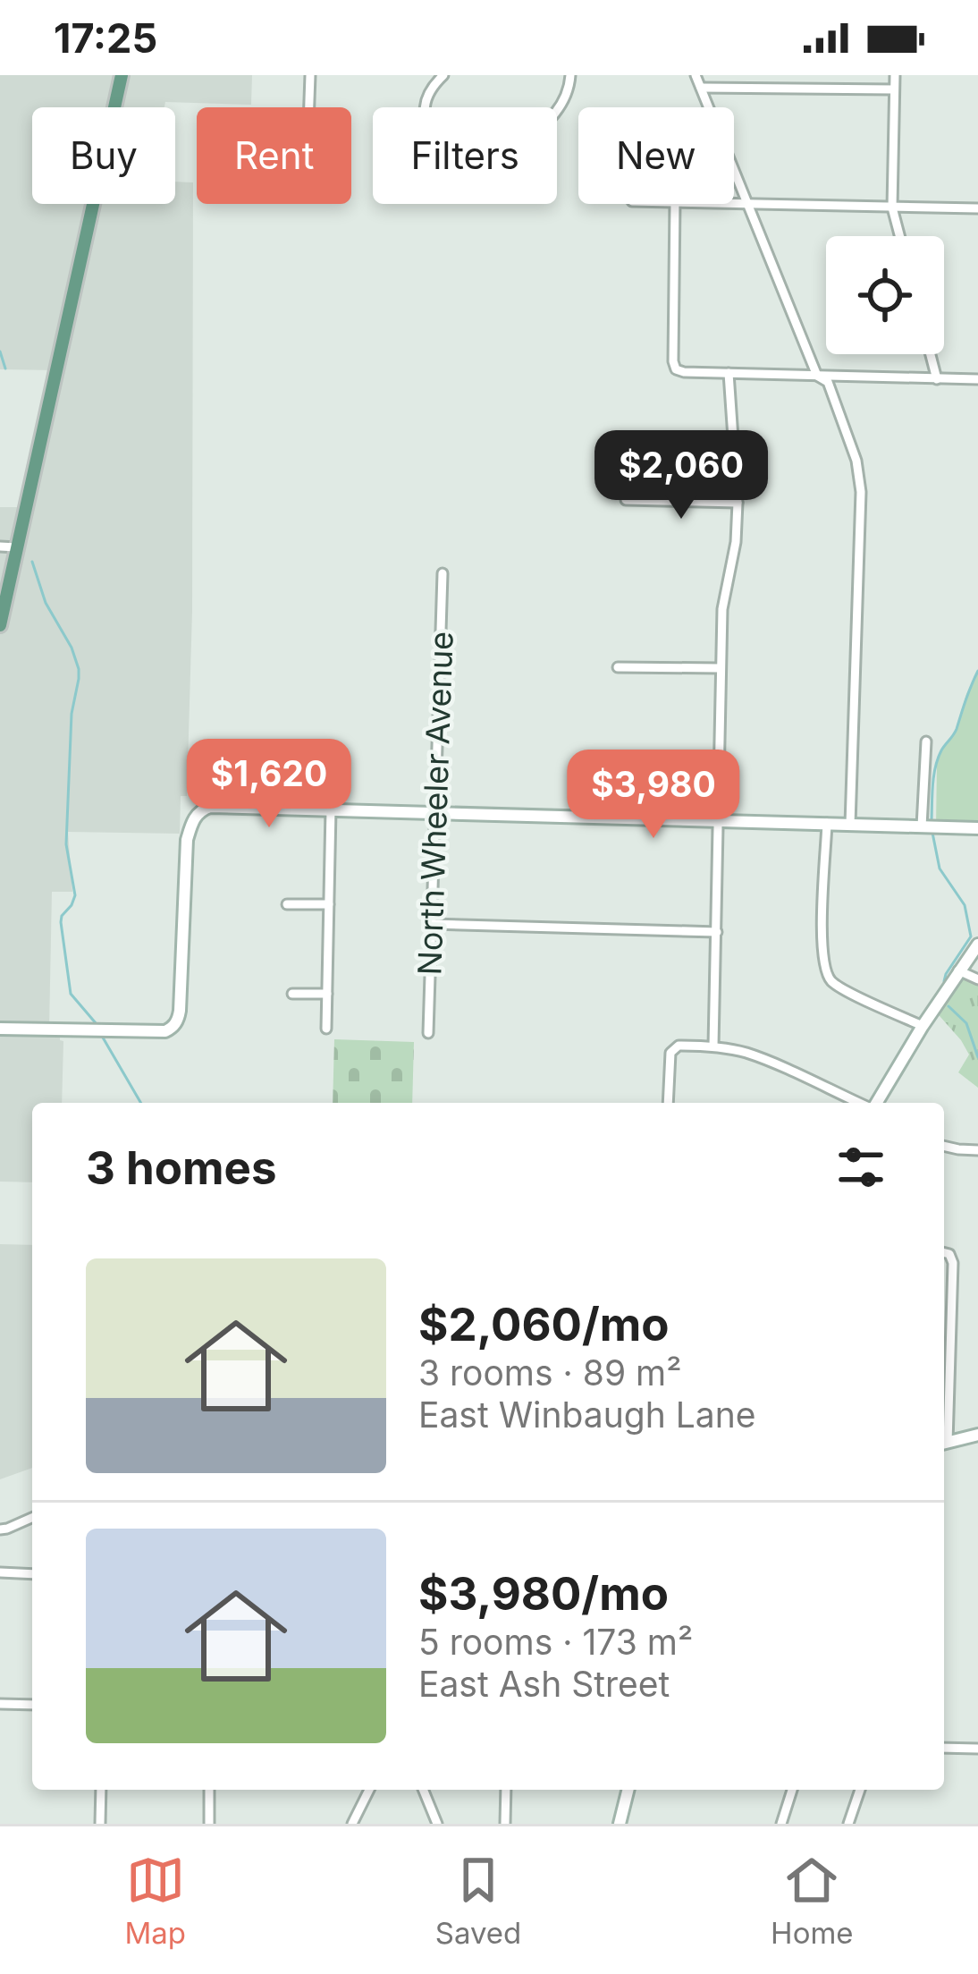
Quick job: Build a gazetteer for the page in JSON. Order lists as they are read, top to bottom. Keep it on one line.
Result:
{"streets":{"street":["North Wheeler Avenue"]},"page":{"status":"17:25","chip":["Buy","Rent","Filters","New"],"price":["$2,060","$1,620","$3,980"],"heading":"3 homes","list":[{"name":"$2,060/mo","note":"3 rooms · 89 m² · East Winbaugh Lane"},{"name":"$3,980/mo","note":"5 rooms · 173 m² · East Ash Street"}],"tabs":["Map","Saved","Home"]}}
